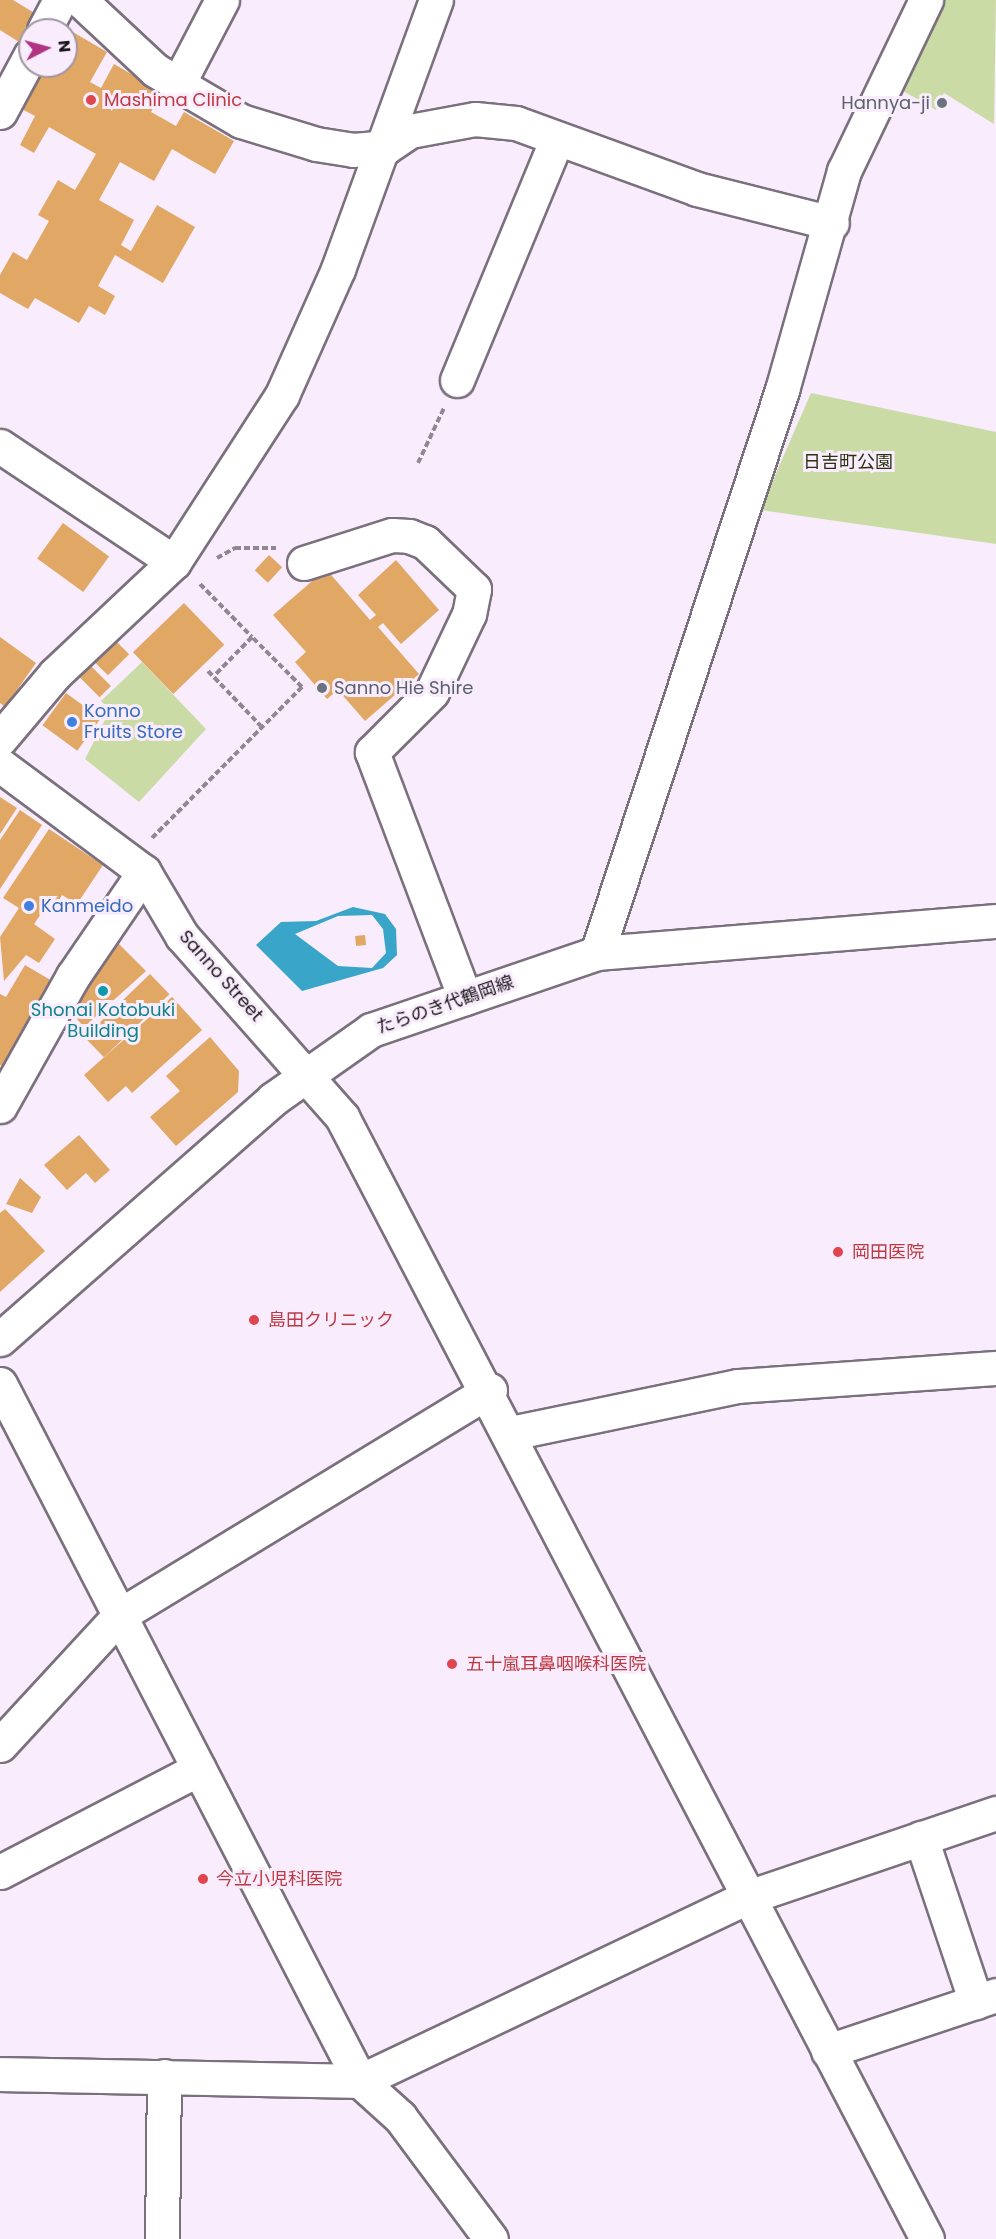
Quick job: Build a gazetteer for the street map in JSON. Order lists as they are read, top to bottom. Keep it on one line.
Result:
{"streets":{"street":["Sanno Street","たらのき代鶴岡線"]},"crossings":[["Sanno Street","たらのき代鶴岡線"]],"parks":["日吉町公園"],"places":["Mashima Clinic","Hannya-ji","Sanno Hie Shire","Konno Fruits Store","Kanmeido","Shonai Kotobuki Building","岡田医院","島田クリニック","五十嵐耳鼻咽喉科医院","今立小児科医院"],"north":"right"}
